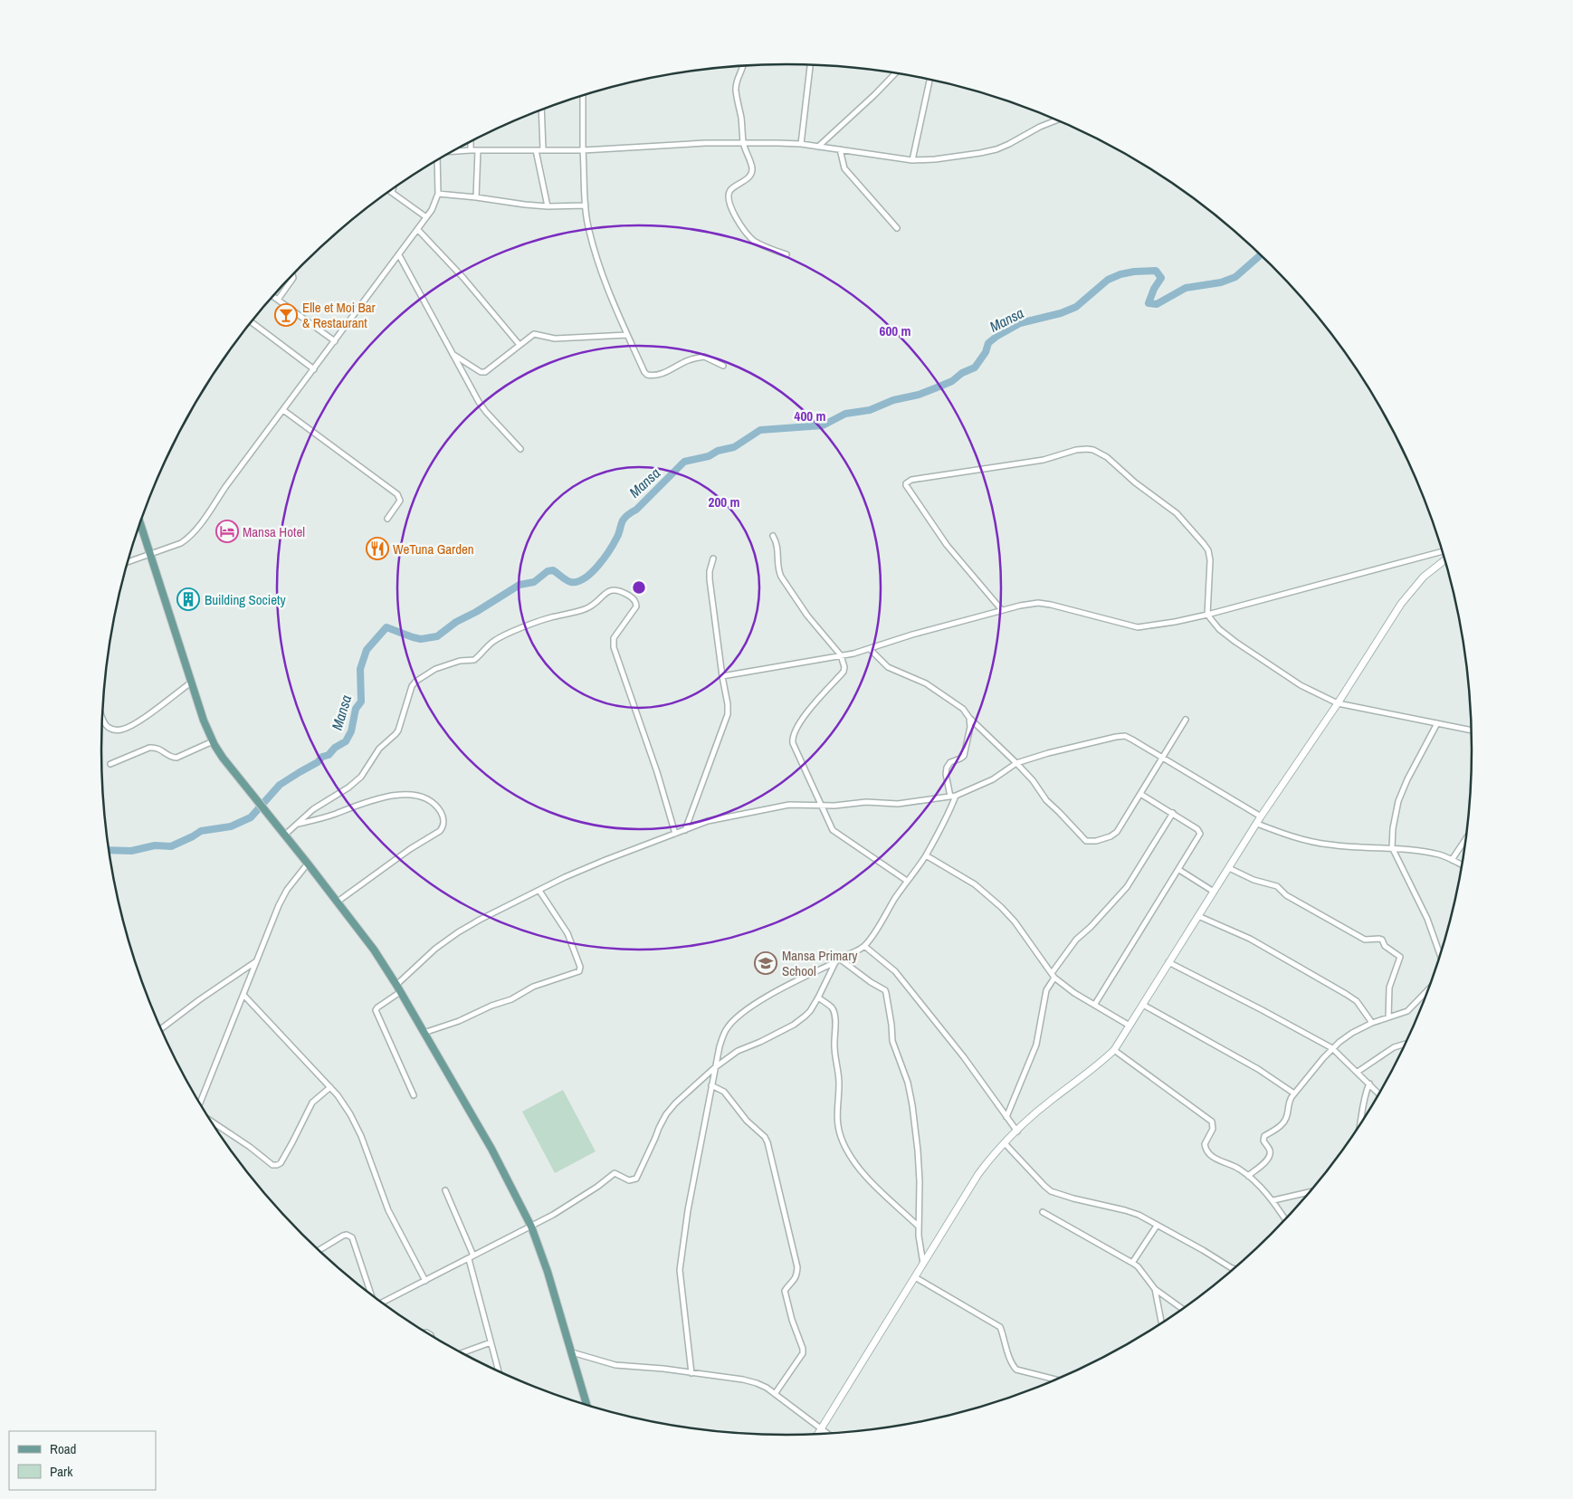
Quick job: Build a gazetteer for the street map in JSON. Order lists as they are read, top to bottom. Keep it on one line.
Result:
{"water":["Mansa"],"places":{"bar":["Elle et Moi Bar & Restaurant"],"hotel":["Mansa Hotel"],"restaurant":["WeTuna Garden"],"building":["Building Society"],"school or university":["Mansa Primary School"]},"legend":["Road","Park"],"rings":["600 m","400 m","200 m"]}
